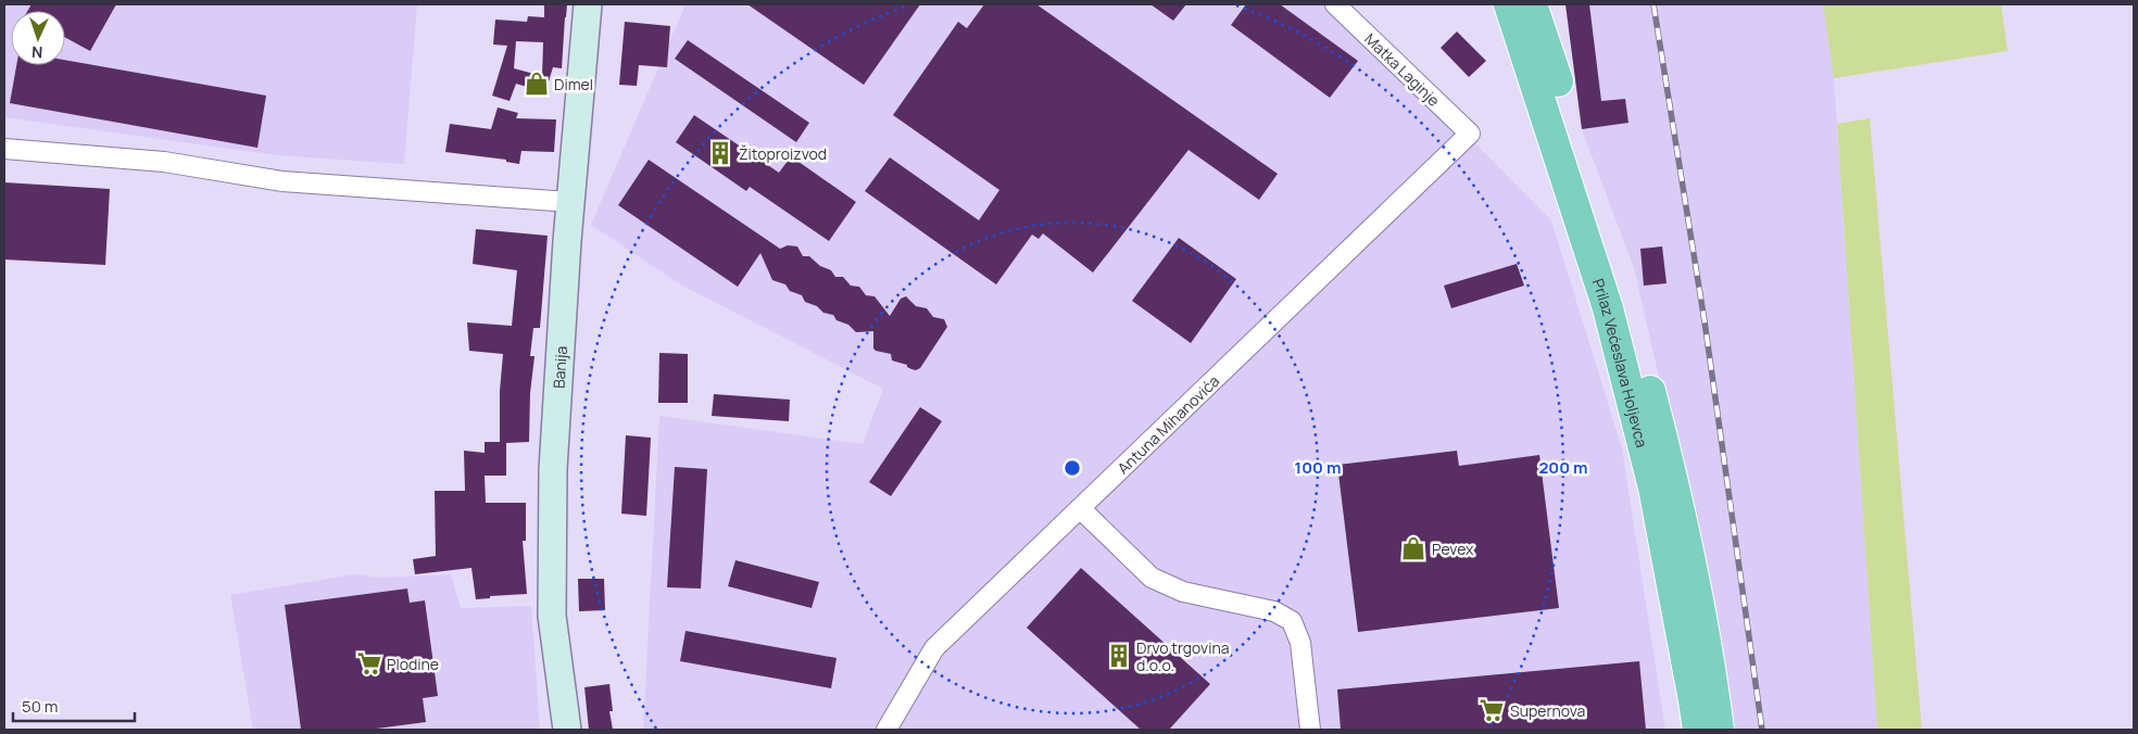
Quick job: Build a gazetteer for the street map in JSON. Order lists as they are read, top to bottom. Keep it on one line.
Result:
{"streets":{"highway":["Prilaz Većeslava Holjevca"],"main road":["Banija"],"street":["Matka Laginje","Antuna Mihanovića"]},"crossings":[["Matka Laginje","Antuna Mihanovića"]],"places":{"shop":["Dimel","Pevex"],"building":["Žitoproizvod","Drvo trgovina d.o.o."],"supermarket":["Plodine","Supernova"]},"scale_bar":"50 m","north":"bottom","rings":["100 m","200 m"]}
